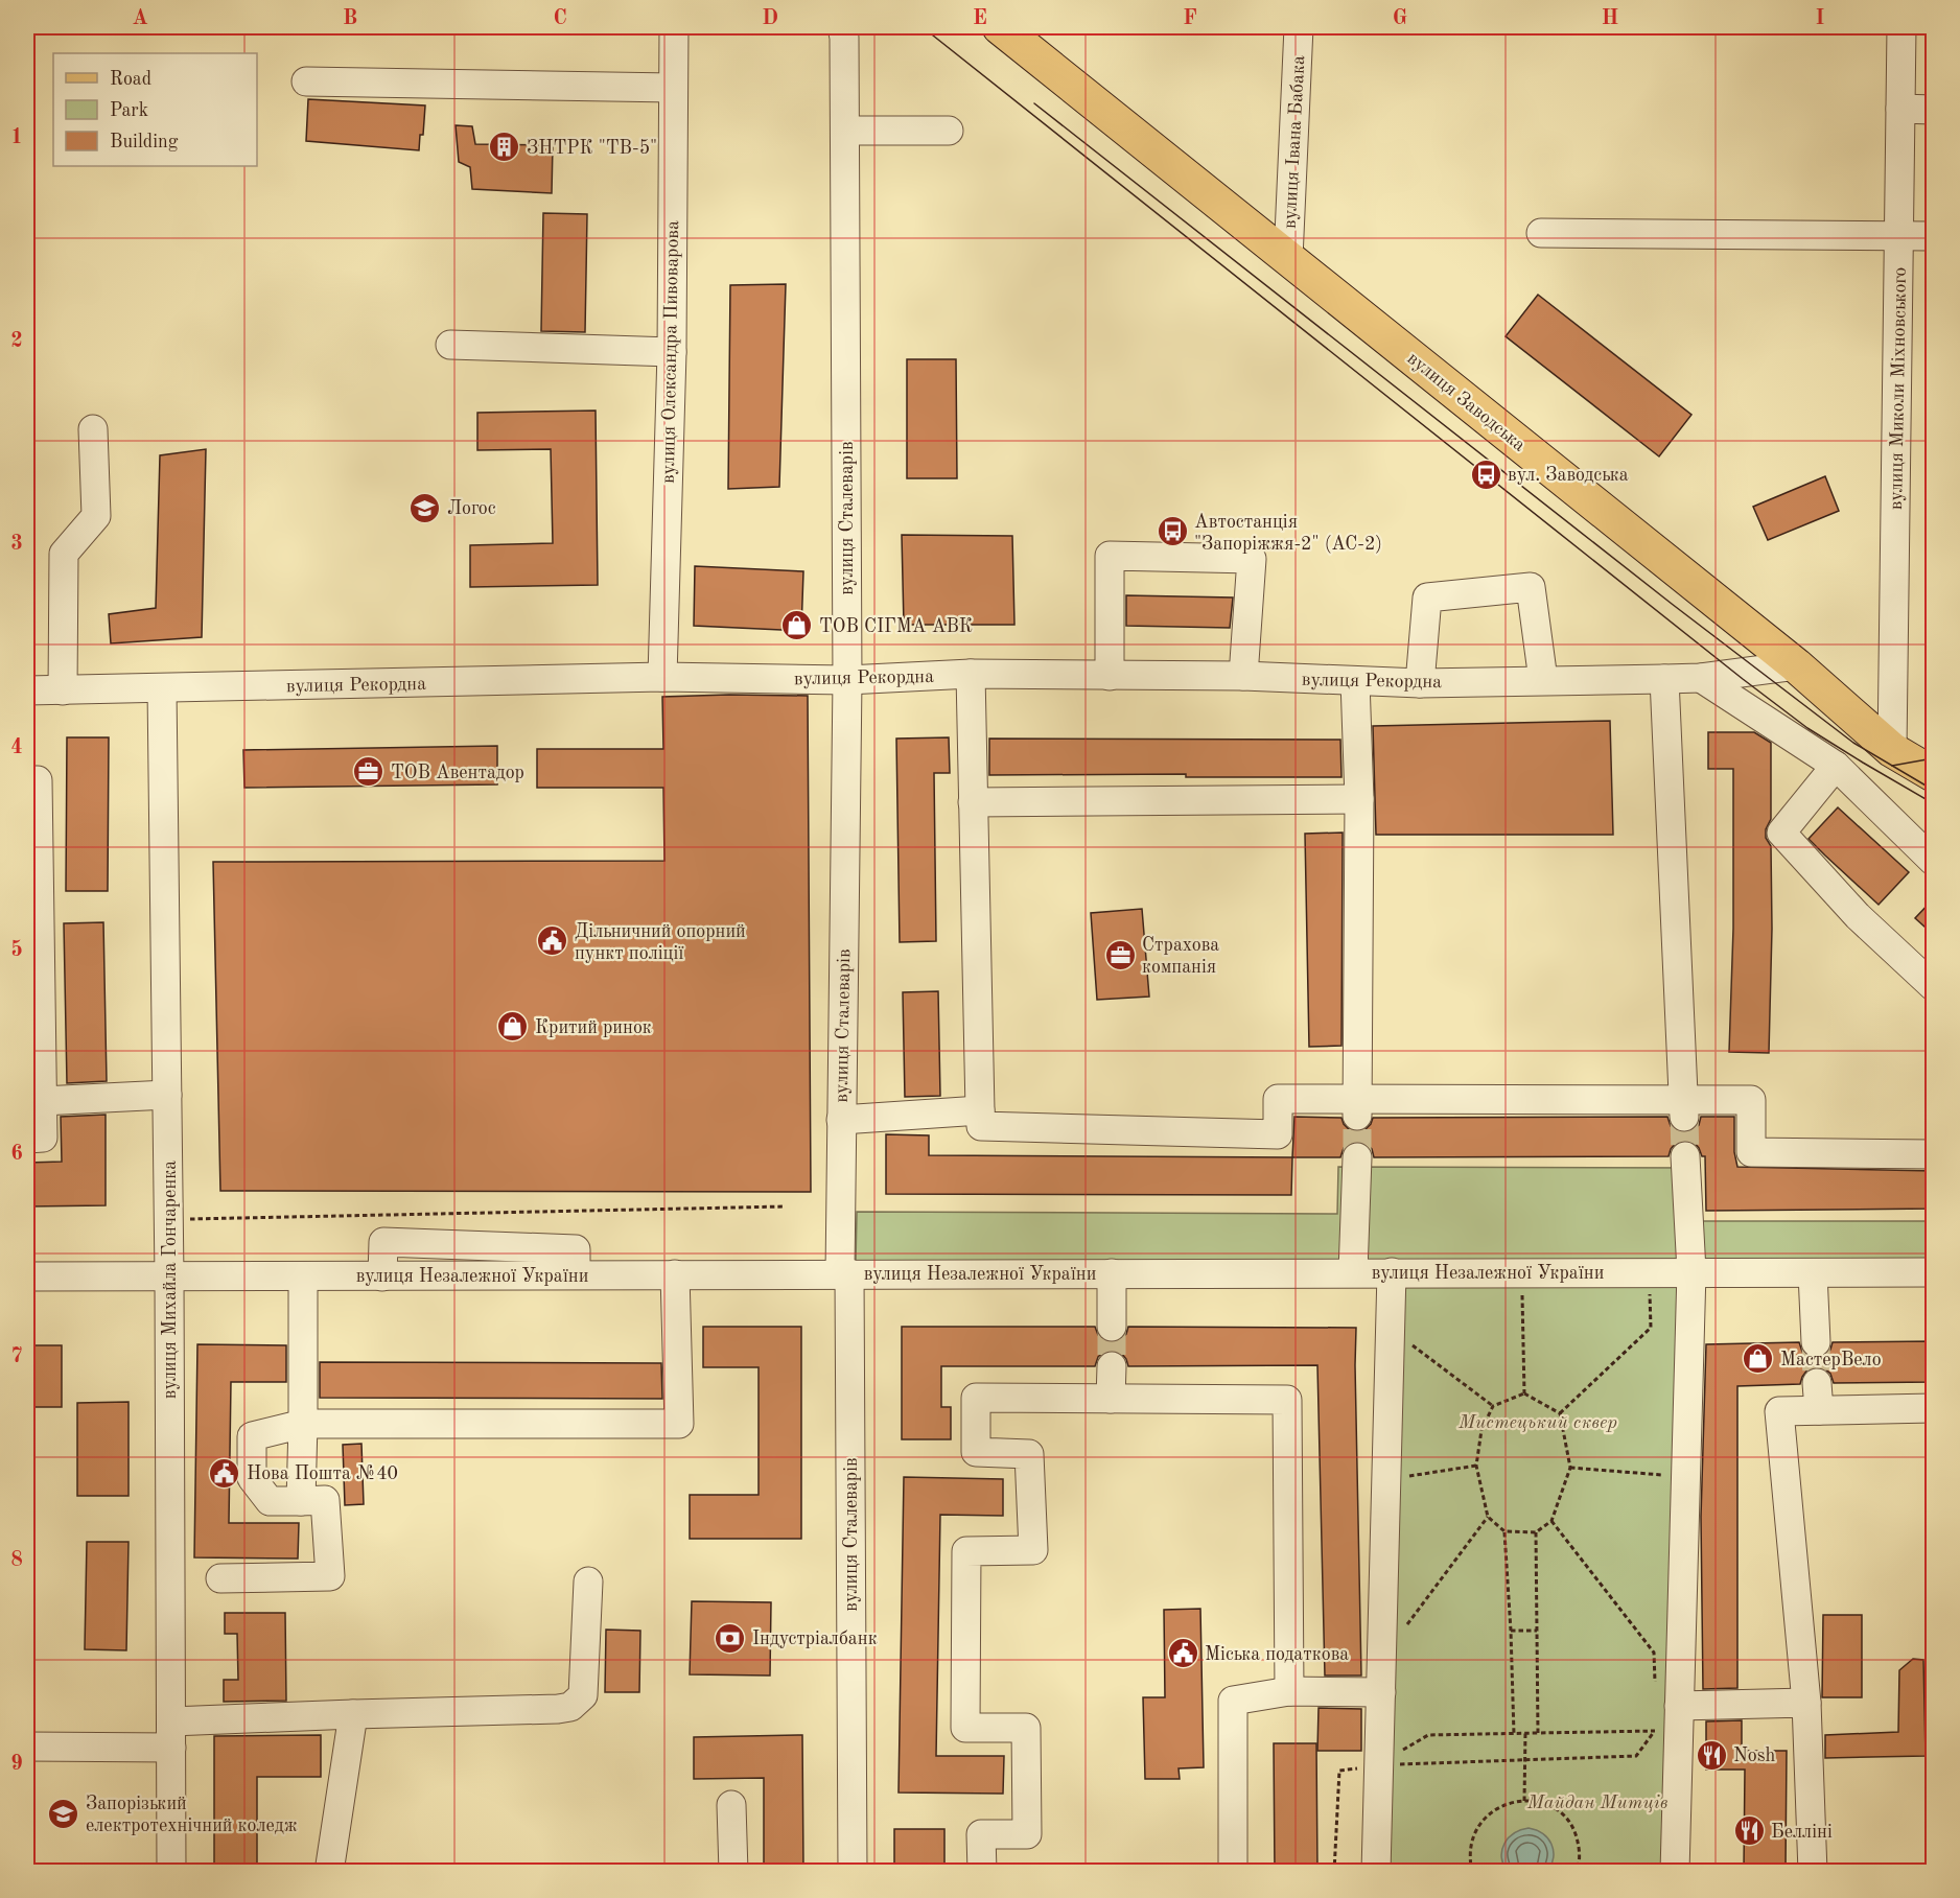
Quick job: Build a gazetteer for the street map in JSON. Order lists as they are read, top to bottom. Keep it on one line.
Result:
{"streets":{"main road":["вулиця Заводська"],"street":["вулиця Івана Бабака","вулиця Олександра Пивоварова","вулиця Миколи Міхновського","вулиця Сталеварів","вулиця Рекордна","вулиця Незалежної України","вулиця Михайла Гончаренка"]},"crossings":[["вулиця Івана Бабака","вулиця Заводська"],["вулиця Олександра Пивоварова","вулиця Рекордна"],["вулиця Миколи Міхновського","вулиця Заводська"],["вулиця Заводська","вулиця Рекордна"],["вулиця Сталеварів","вулиця Рекордна"],["вулиця Сталеварів","вулиця Незалежної України"],["вулиця Рекордна","вулиця Михайла Гончаренка"],["вулиця Незалежної України","вулиця Михайла Гончаренка"]],"parks":["Мистецький сквер","Майдан Митців"],"places":{"building":["ЗНТРК \"ТВ-5\""],"bus stop":["вул. Заводська","Автостанція \"Запоріжжя-2\" (АС-2)"],"school or university":["Логос","Запорізький електротехнічний коледж"],"shop":["ТОВ СІГМА АВК","Критий ринок","МастерВело"],"office":["ТОВ Авентадор","Страхова компанія"],"public building":["Дільничний опорний пункт поліції","Нова Пошта №40","Міська податкова"],"bank":["Індустріалбанк"],"restaurant":["Nosh","Белліні"]},"legend":["Road","Park","Building"],"grid":{"columns":["A","B","C","D","E","F","G","H","I"],"rows":["1","2","3","4","5","6","7","8","9"]}}
